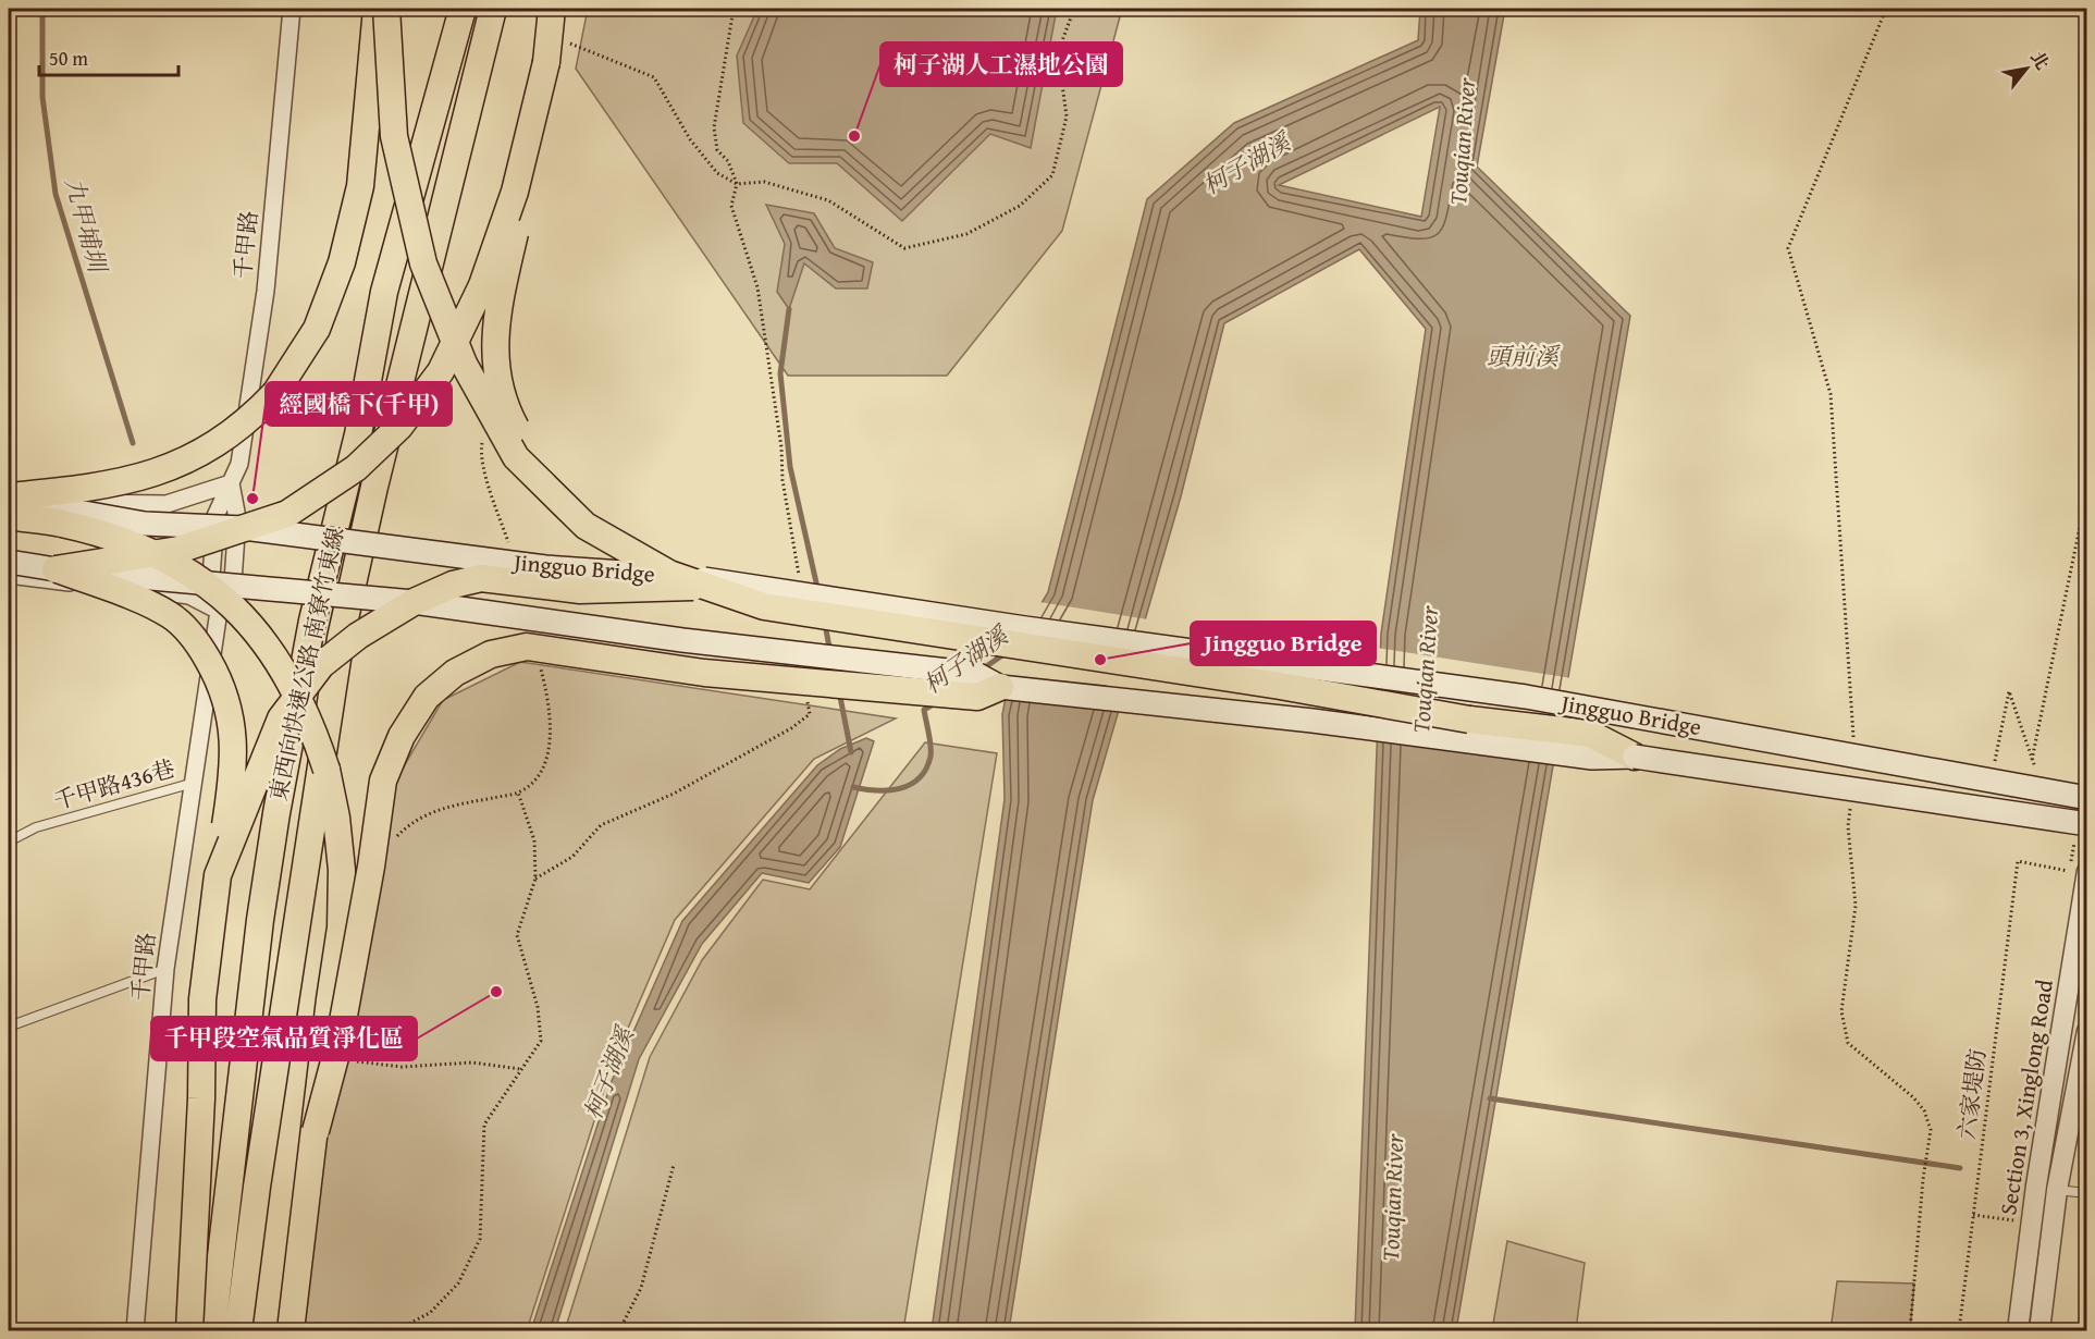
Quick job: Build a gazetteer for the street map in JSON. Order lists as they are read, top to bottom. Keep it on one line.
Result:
{"streets":{"highway":["東西向快速公路 南寮竹東線"],"main road":["Jingguo Bridge"],"street":["千甲路","Section 3, Xinglong Road"],"lane":["千甲路436巷"],"path":["六家堤防"]},"crossings":[["千甲路","千甲路436巷"],["六家堤防","Section 3, Xinglong Road"]],"water":["Touqian River","柯子湖溪","九甲埔圳","頭前溪"],"places":["柯子湖人工濕地公園","經國橋下(千甲)","Jingguo Bridge","千甲段空氣品質淨化區"],"scale_bar":"50 m","north":"top right"}
